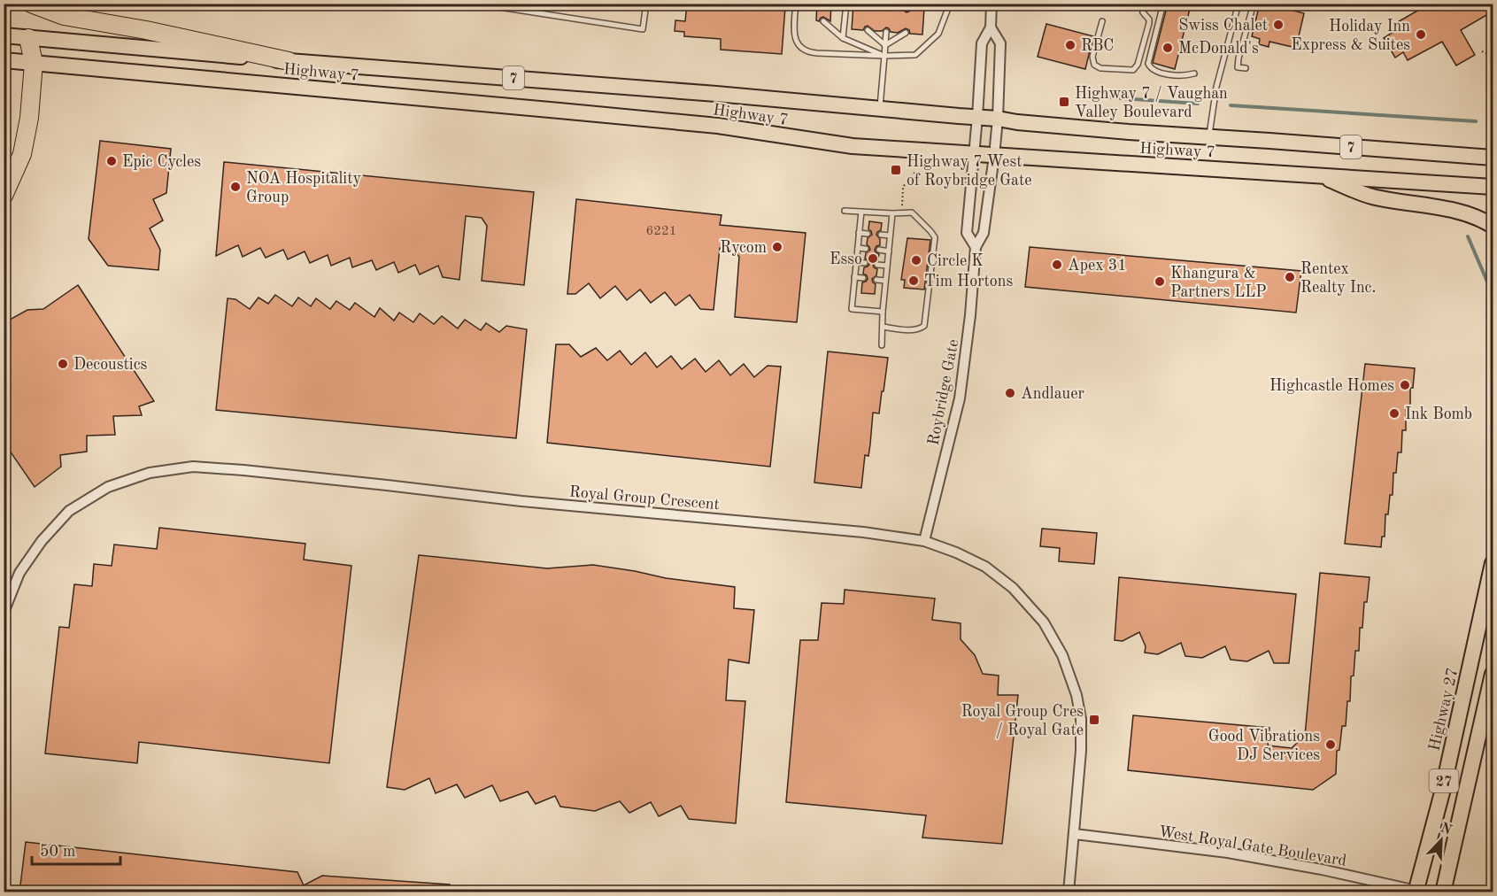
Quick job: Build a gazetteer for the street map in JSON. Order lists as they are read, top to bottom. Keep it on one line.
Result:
{"streets":{"main road":["Highway 7","7","Highway 27","27"],"street":["Roybridge Gate","Royal Group Crescent","West Royal Gate Boulevard"]},"crossings":[["Highway 7","Roybridge Gate"],["Roybridge Gate","Royal Group Crescent"],["Royal Group Crescent","West Royal Gate Boulevard"],["Highway 27","West Royal Gate Boulevard"]],"places":{"other":["Swiss Chalet","Holiday Inn Express & Suites","RBC","McDonald's","Epic Cycles","NOA Hospitality Group","Rycom","Esso","Circle K","Apex 31","Rentex Realty Inc.","Tim Hortons","Khangura & Partners LLP","Decoustics","Highcastle Homes","Andlauer","Ink Bomb","Good Vibrations DJ Services"],"transit":["Highway 7 / Vaughan Valley Boulevard","Highway 7 West of Roybridge Gate","Royal Group Cres / Royal Gate"]},"house_numbers":["6221"],"scale_bar":"50 m","north":"top right"}
